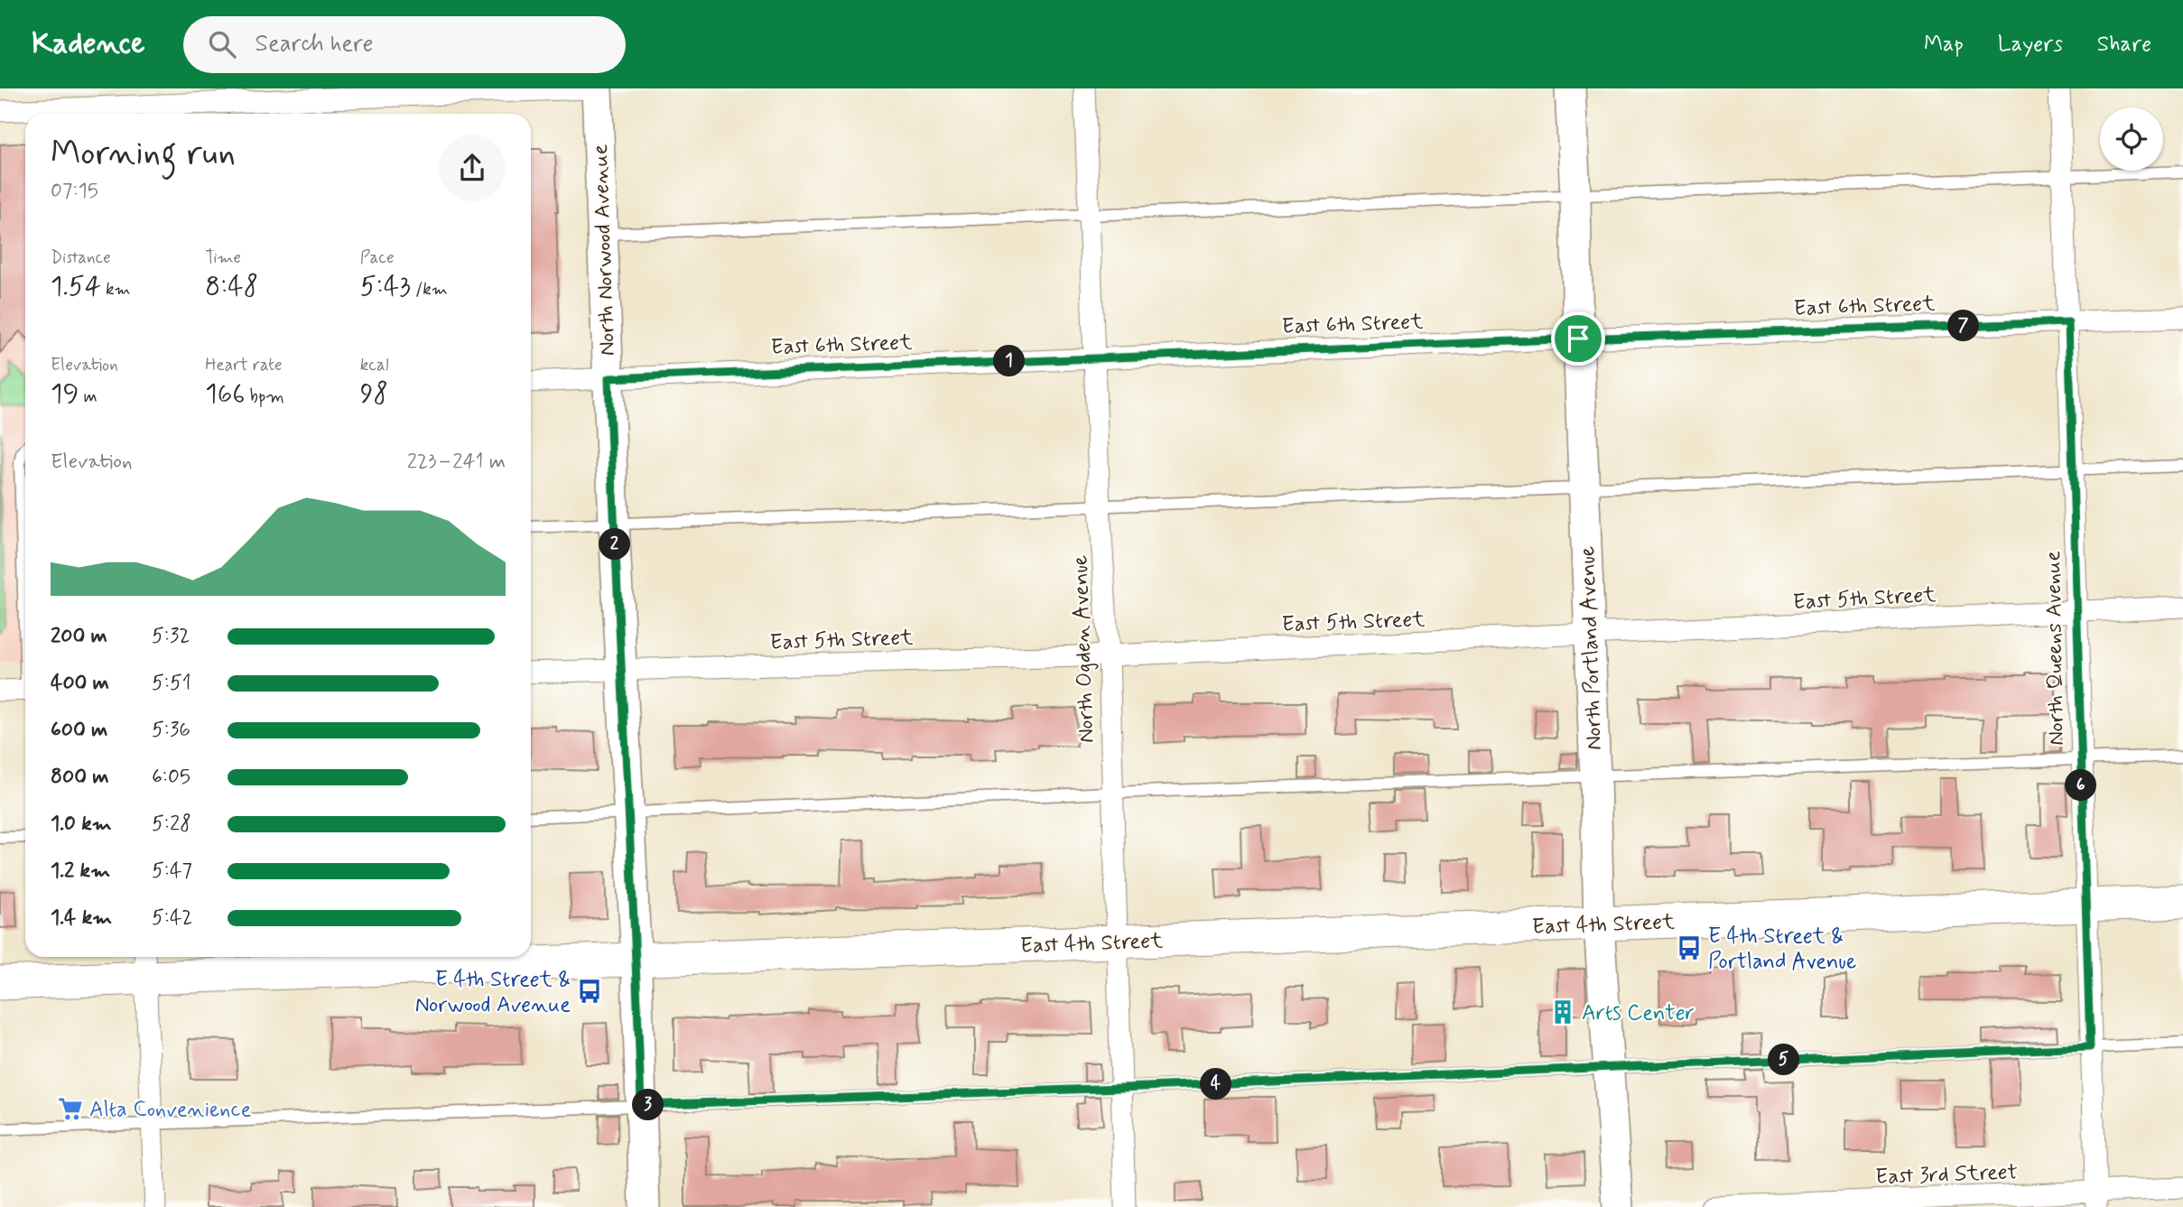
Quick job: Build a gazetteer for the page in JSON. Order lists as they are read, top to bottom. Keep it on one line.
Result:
{"streets":{"main road":["East 4th Street"],"street":["North Norwood Avenue","East 6th Street","East 5th Street","North Portland Avenue","North Queens Avenue","North Ogden Avenue","East 3rd Street"]},"crossings":[["North Norwood Avenue","East 6th Street"],["North Norwood Avenue","East 5th Street"],["North Norwood Avenue","East 4th Street"],["East 6th Street","North Portland Avenue"],["East 6th Street","North Queens Avenue"],["East 6th Street","North Ogden Avenue"],["East 5th Street","North Portland Avenue"],["East 5th Street","North Queens Avenue"],["East 5th Street","North Ogden Avenue"],["North Portland Avenue","East 4th Street"],["North Queens Avenue","East 4th Street"],["North Queens Avenue","East 3rd Street"],["North Ogden Avenue","East 4th Street"]],"places":{"bus stop":["E 4th Street & Portland Avenue","E 4th Street & Norwood Avenue"],"building":["Arts Center"],"supermarket":["Alta Convenience"]},"page":{"header":"Kadence","search":"Search here","nav":["Map","Layers","Share"],"heading":["Morning run","07:15"],"stats":[["Distance","1.54 km"],["Time","8:48"],["Pace","5:43 /km"],["Elevation","19 m"],["Heart rate","166 bpm"],["kcal","98"]],"pins":["7","1","2","6","5","4","3"],"chart":["Elevation","223–241 m"],"list":[{"name":"200 m","note":"5:32"},{"name":"400 m","note":"5:51"},{"name":"600 m","note":"5:36"},{"name":"800 m","note":"6:05"},{"name":"1.0 km","note":"5:28"},{"name":"1.2 km","note":"5:47"},{"name":"1.4 km","note":"5:42"}]}}
